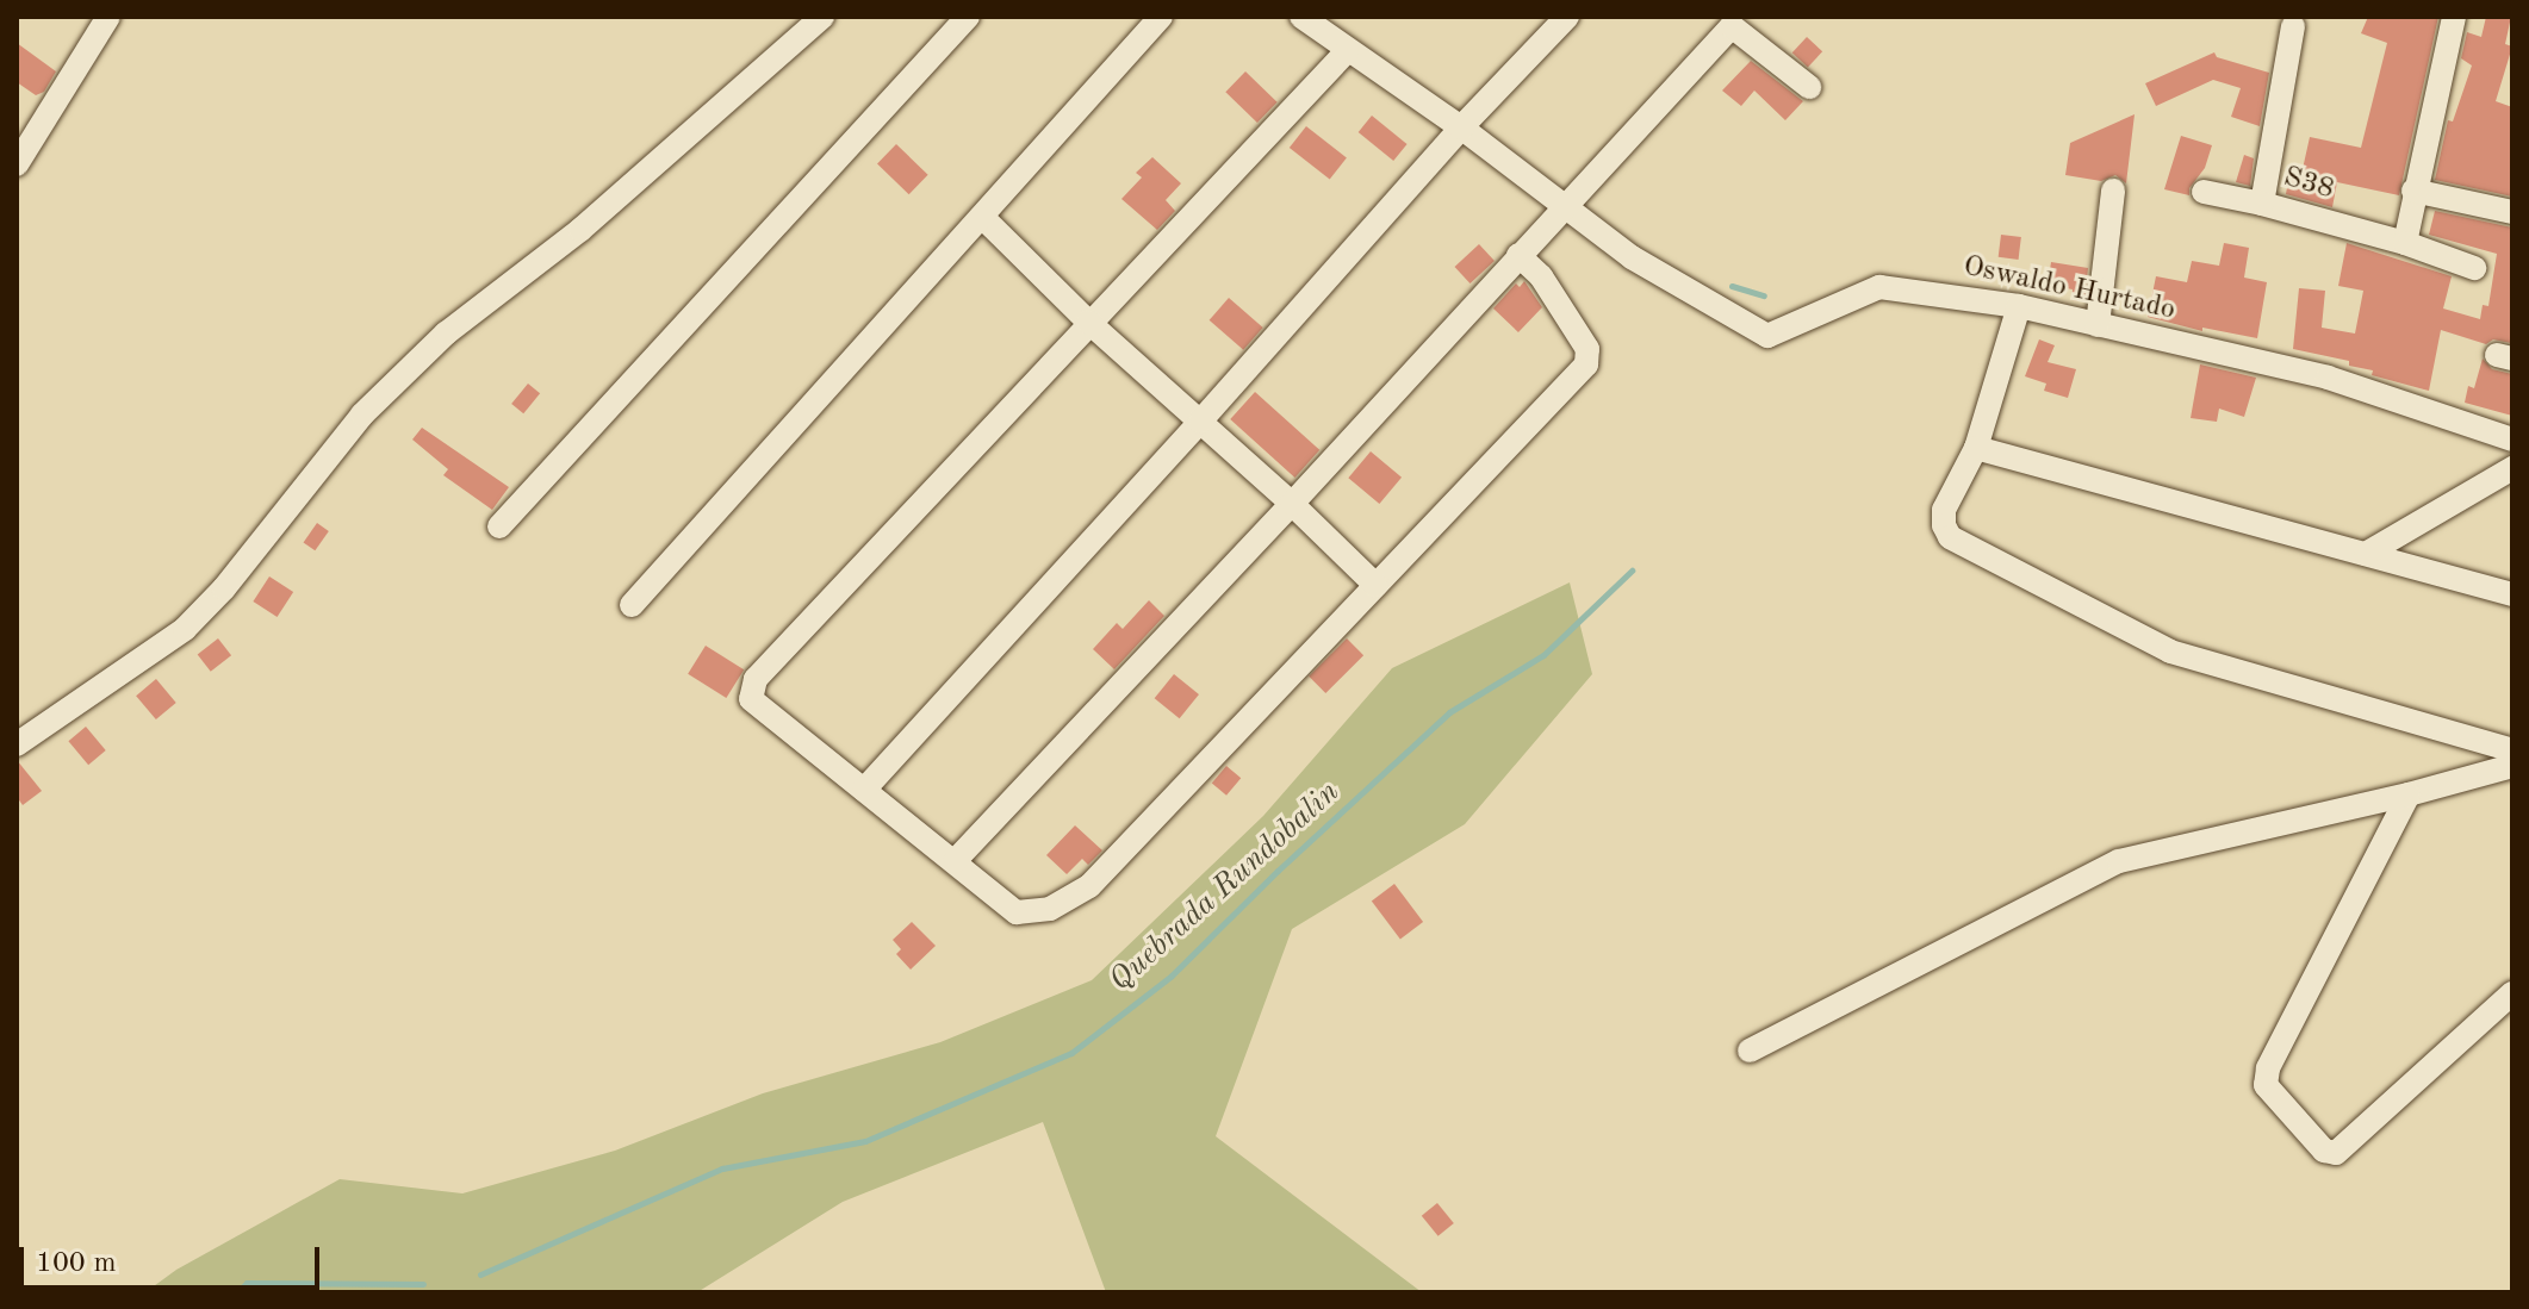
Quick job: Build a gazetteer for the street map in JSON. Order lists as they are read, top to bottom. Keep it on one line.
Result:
{"streets":{"street":["S38","Oswaldo Hurtado"]},"water":["Quebrada Rundobalin"],"scale_bar":"100 m"}
